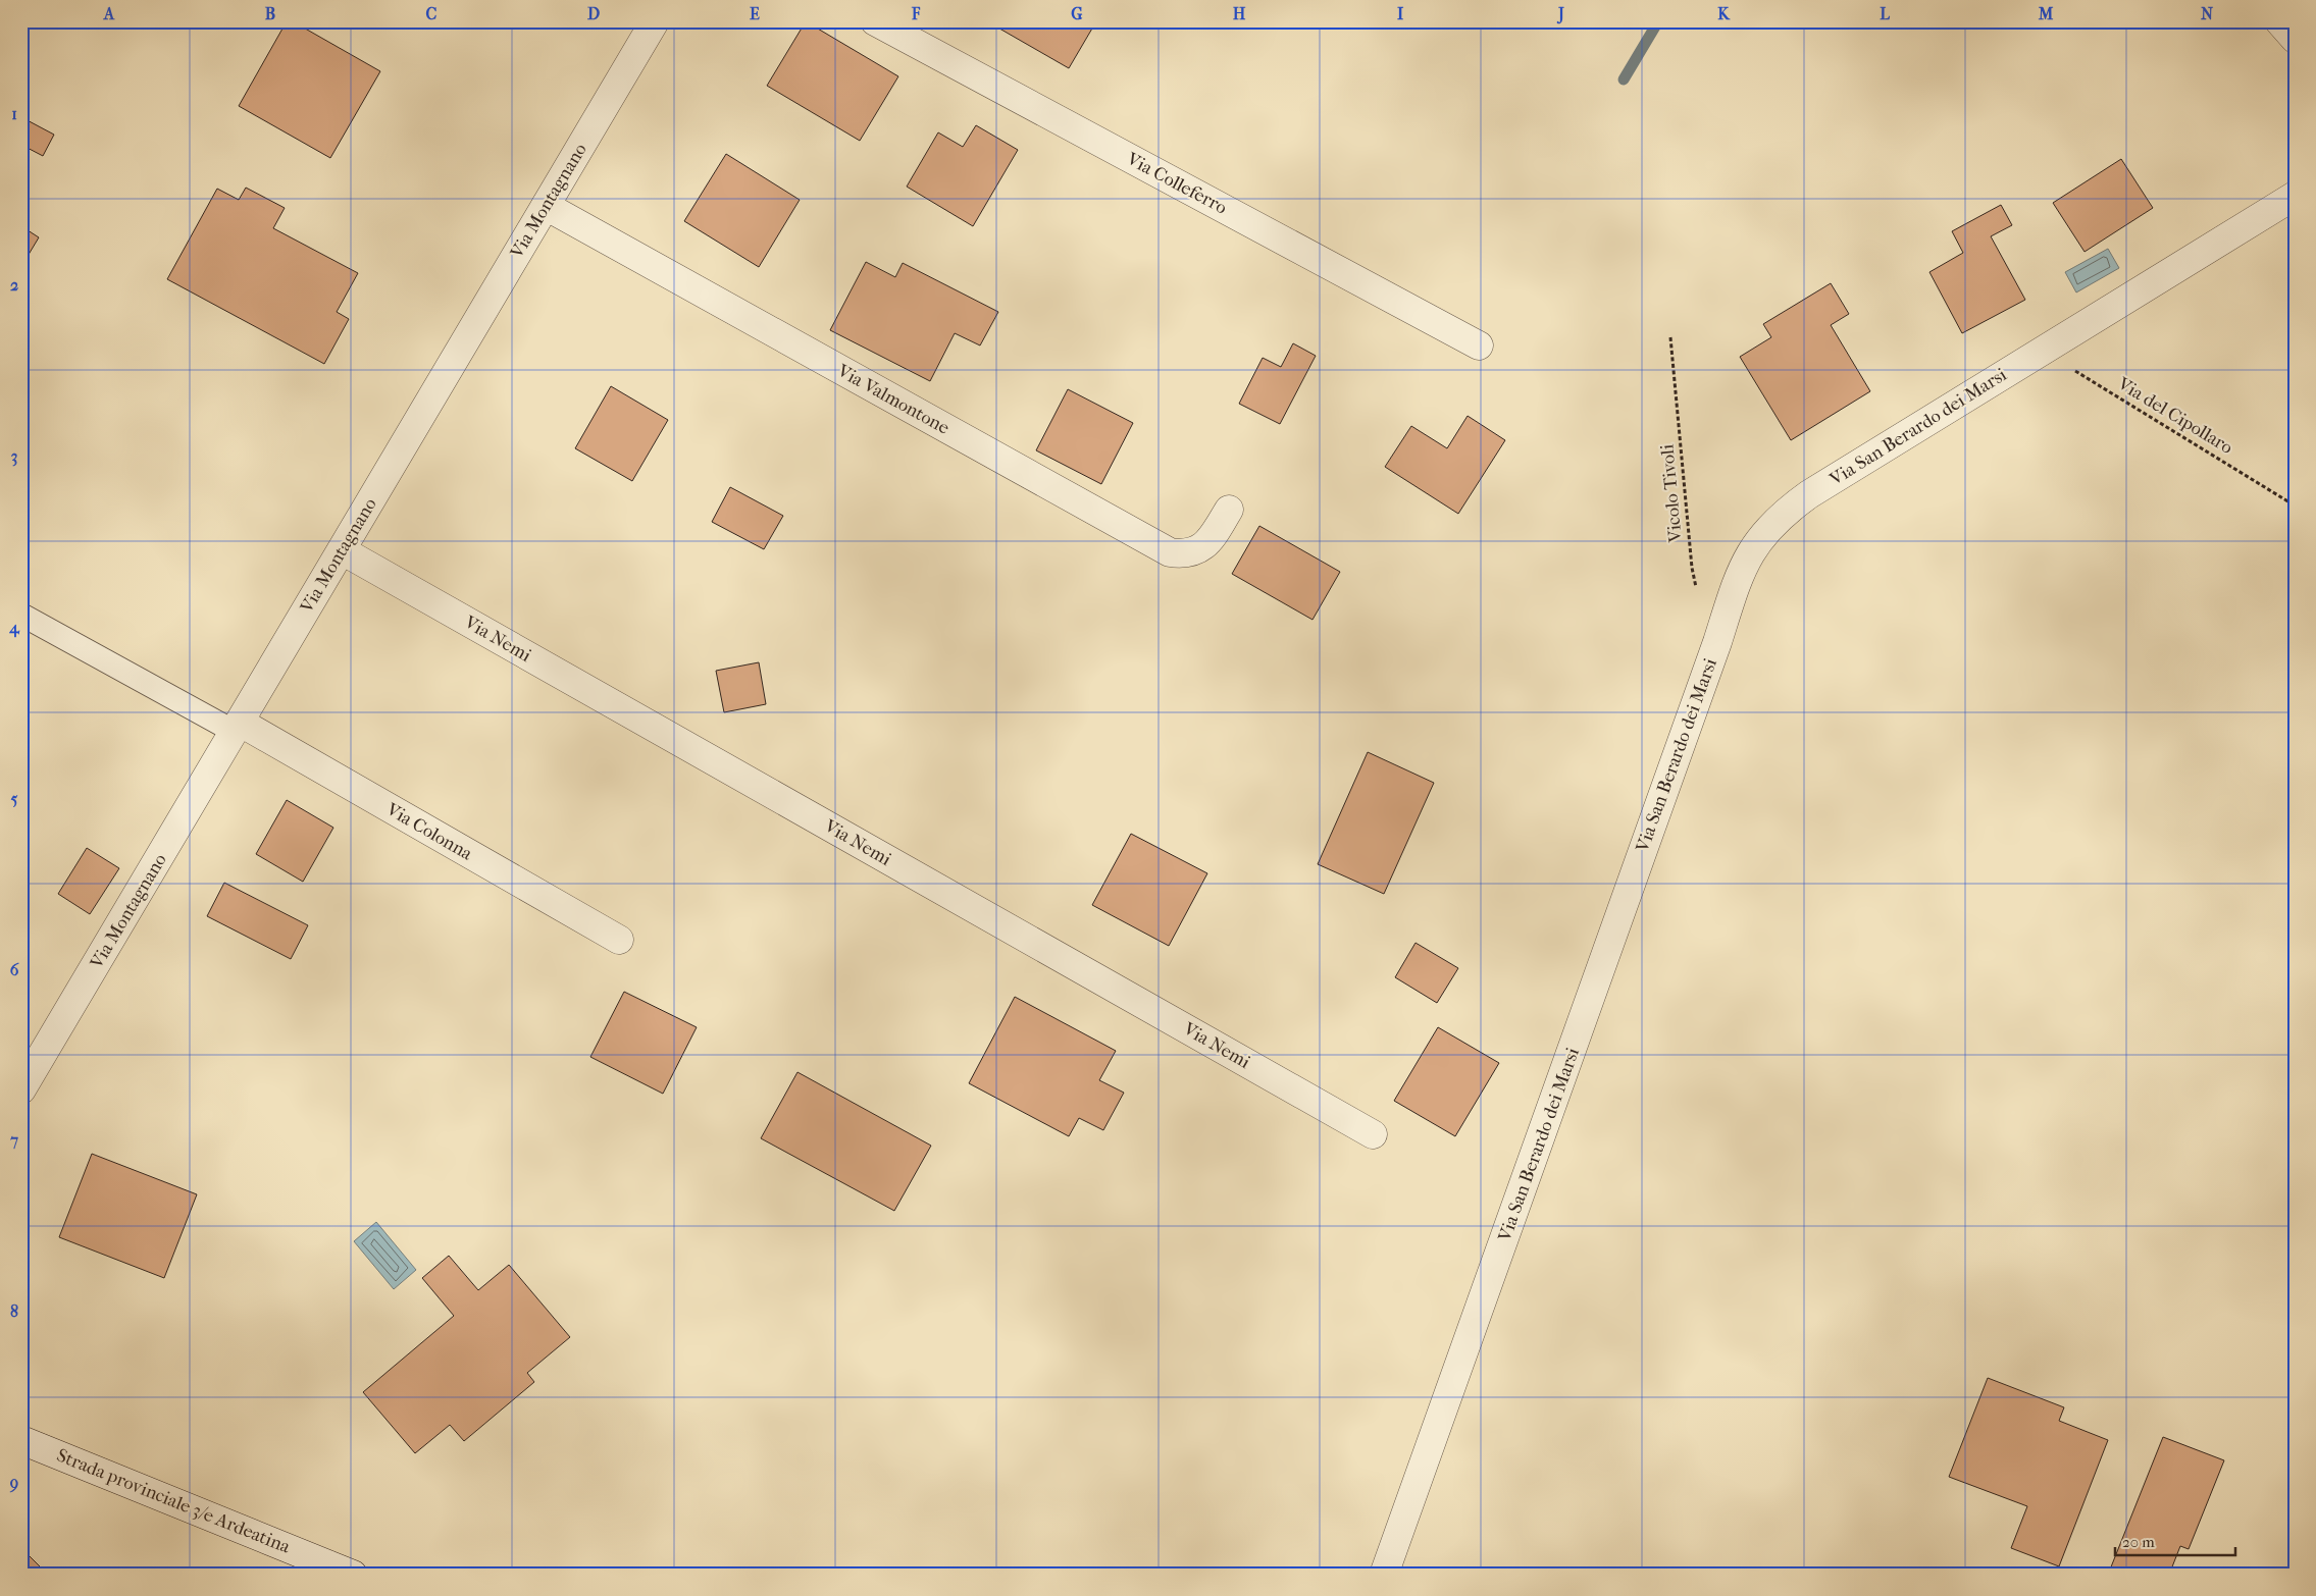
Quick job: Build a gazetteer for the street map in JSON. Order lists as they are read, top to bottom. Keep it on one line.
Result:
{"streets":{"street":["Via Colleferro","Via Montagnano","Via Valmontone","Via San Berardo dei Marsi","Via Nemi","Via Colonna","Strada provinciale 3/e Ardeatina"],"path":["Via del Cipollaro","Vicolo Tivoli"]},"crossings":[["Via Montagnano","Via Valmontone"],["Via Montagnano","Via Nemi"],["Via Montagnano","Via Colonna"],["Via del Cipollaro","Via San Berardo dei Marsi"],["Via San Berardo dei Marsi","Vicolo Tivoli"]],"scale_bar":"20 m","grid":{"columns":["A","B","C","D","E","F","G","H","I","J","K","L","M","N"],"rows":["1","2","3","4","5","6","7","8","9"]}}
